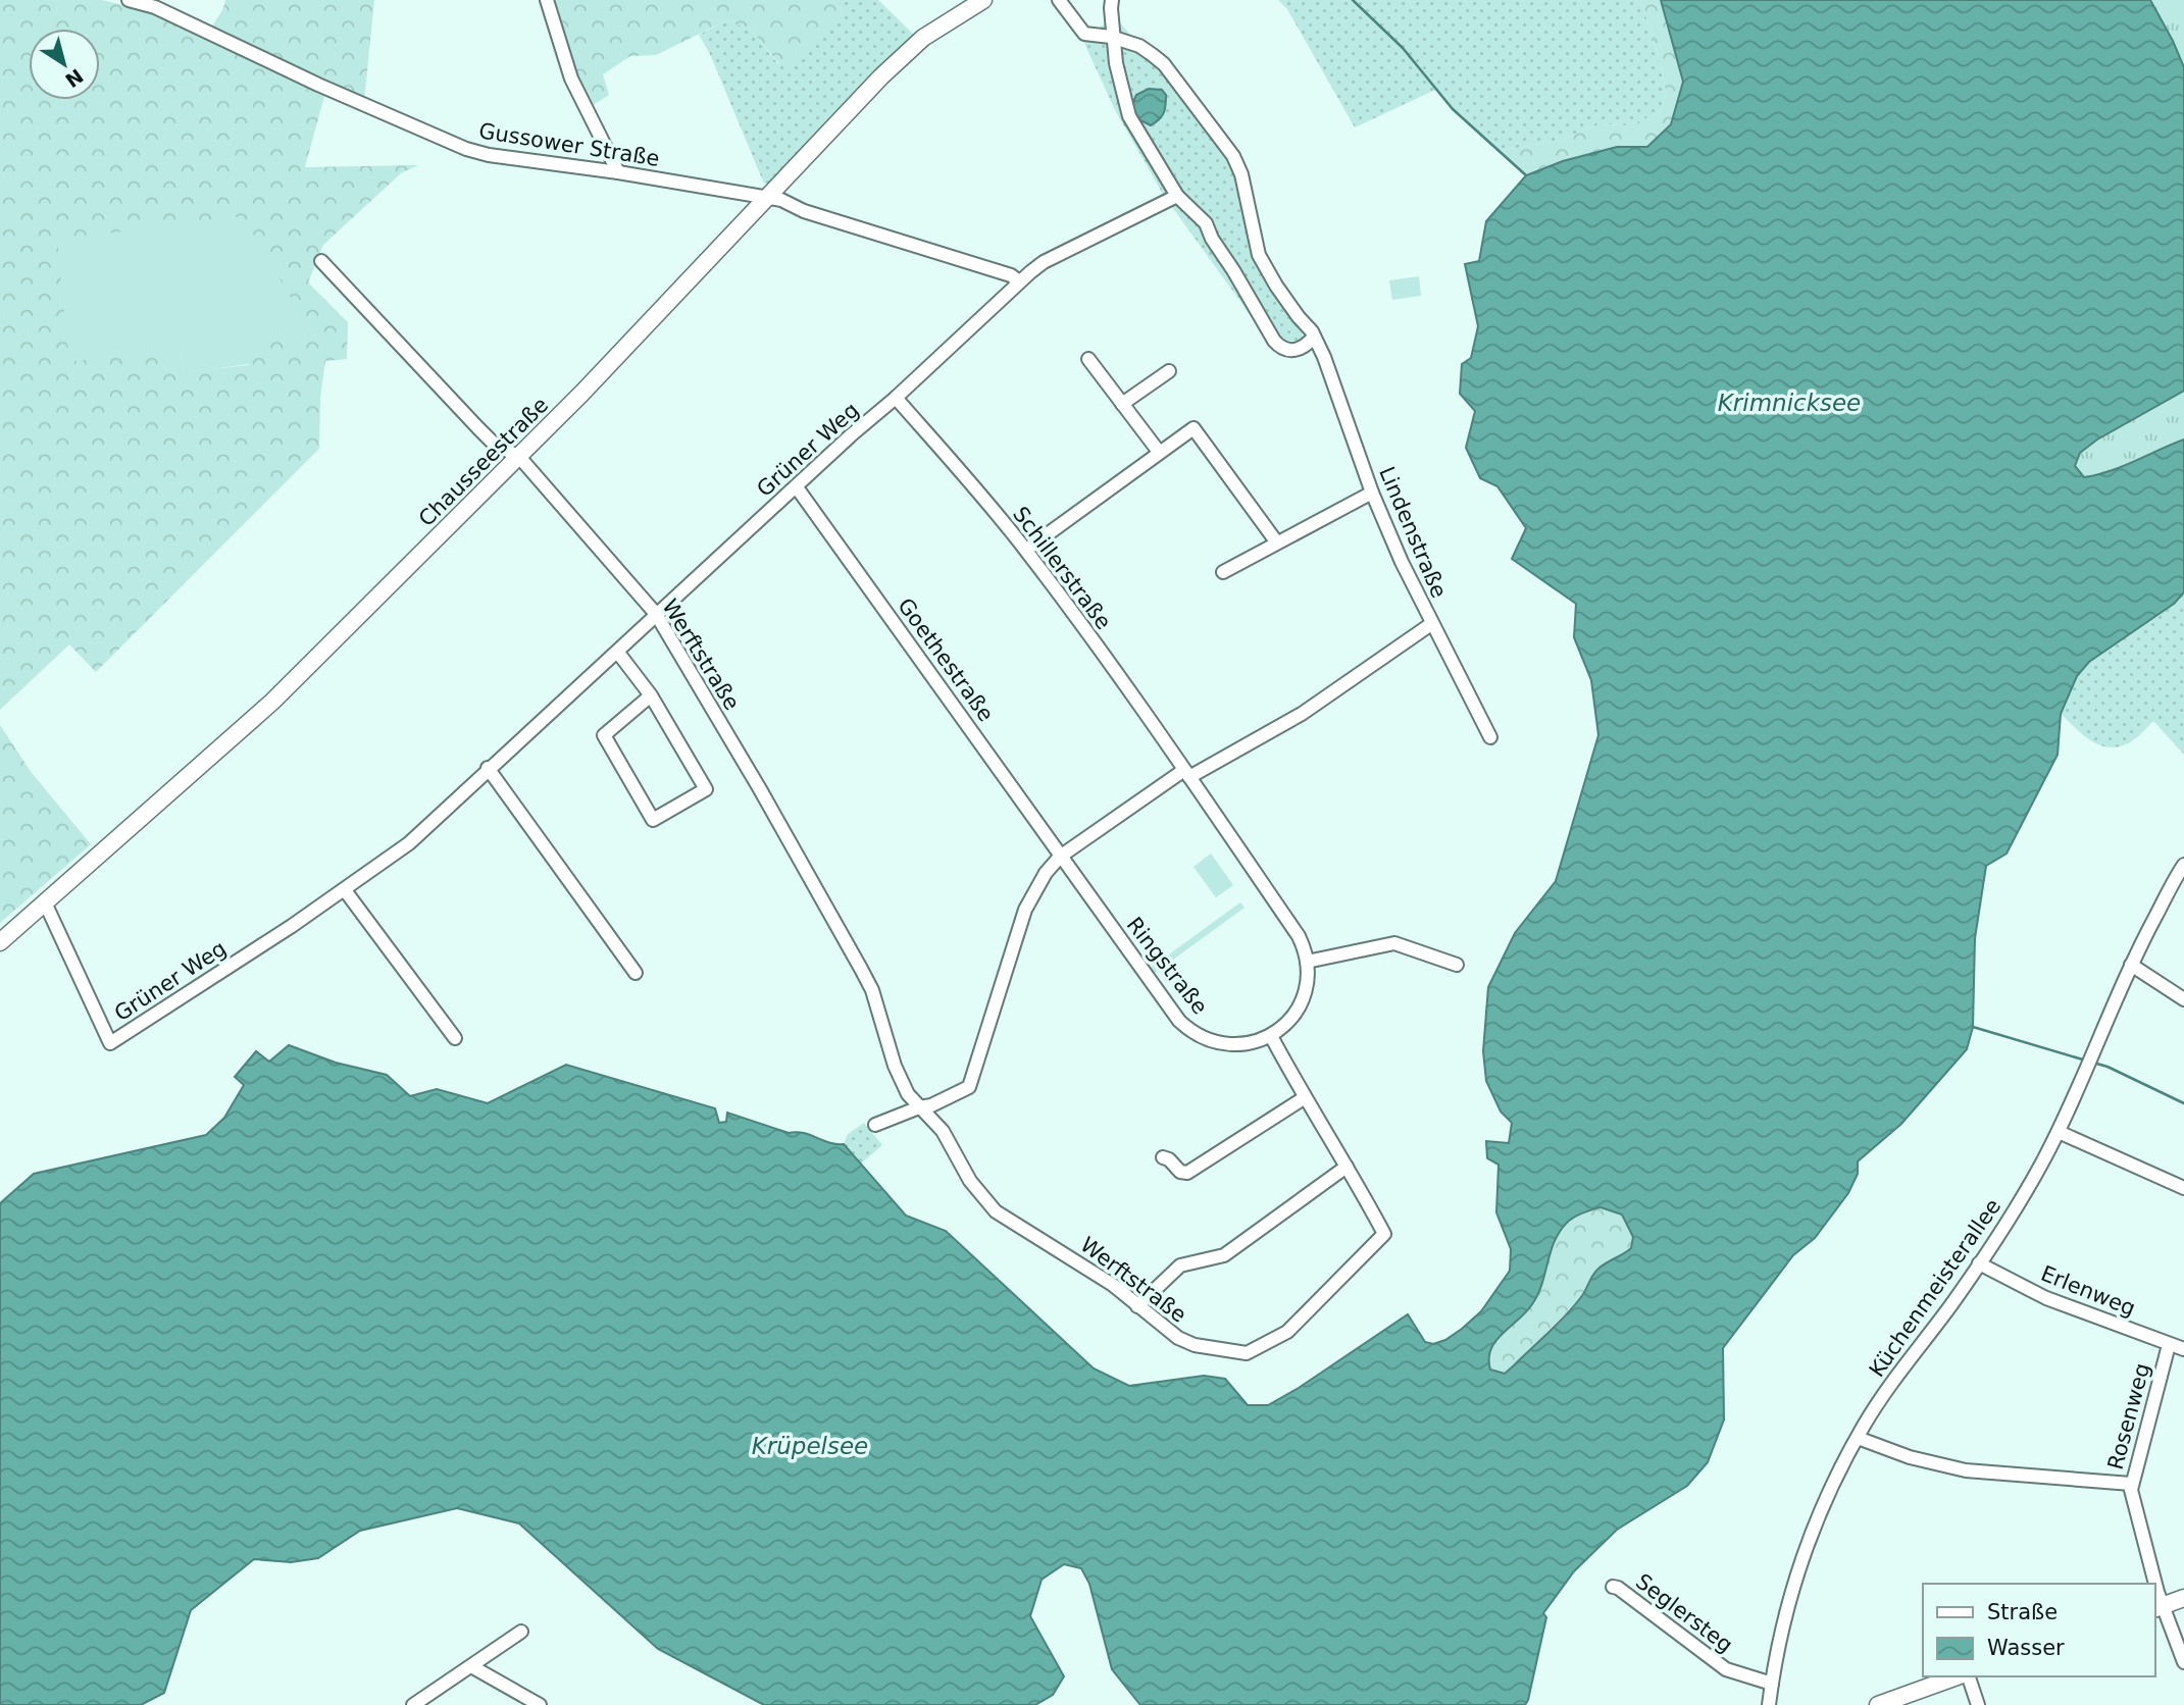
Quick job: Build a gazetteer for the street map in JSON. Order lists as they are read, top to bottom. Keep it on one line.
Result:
{"streets":{"main road":["Chausseestraße"],"street":["Gussower Straße","Grüner Weg","Lindenstraße","Schillerstraße","Werftstraße","Goethestraße","Ringstraße","Küchenmeisterallee","Erlenweg","Rosenweg","Seglersteg"]},"crossings":[["Gussower Straße","Grüner Weg"],["Gussower Straße","Chausseestraße"],["Grüner Weg","Chausseestraße"],["Grüner Weg","Schillerstraße"],["Grüner Weg","Werftstraße"],["Grüner Weg","Goethestraße"],["Chausseestraße","Werftstraße"],["Goethestraße","Ringstraße"],["Küchenmeisterallee","Erlenweg"],["Küchenmeisterallee","Seglersteg"],["Erlenweg","Rosenweg"]],"water":["Krimnicksee","Krüpelsee"],"legend":["Straße","Wasser"],"north":"bottom right"}
